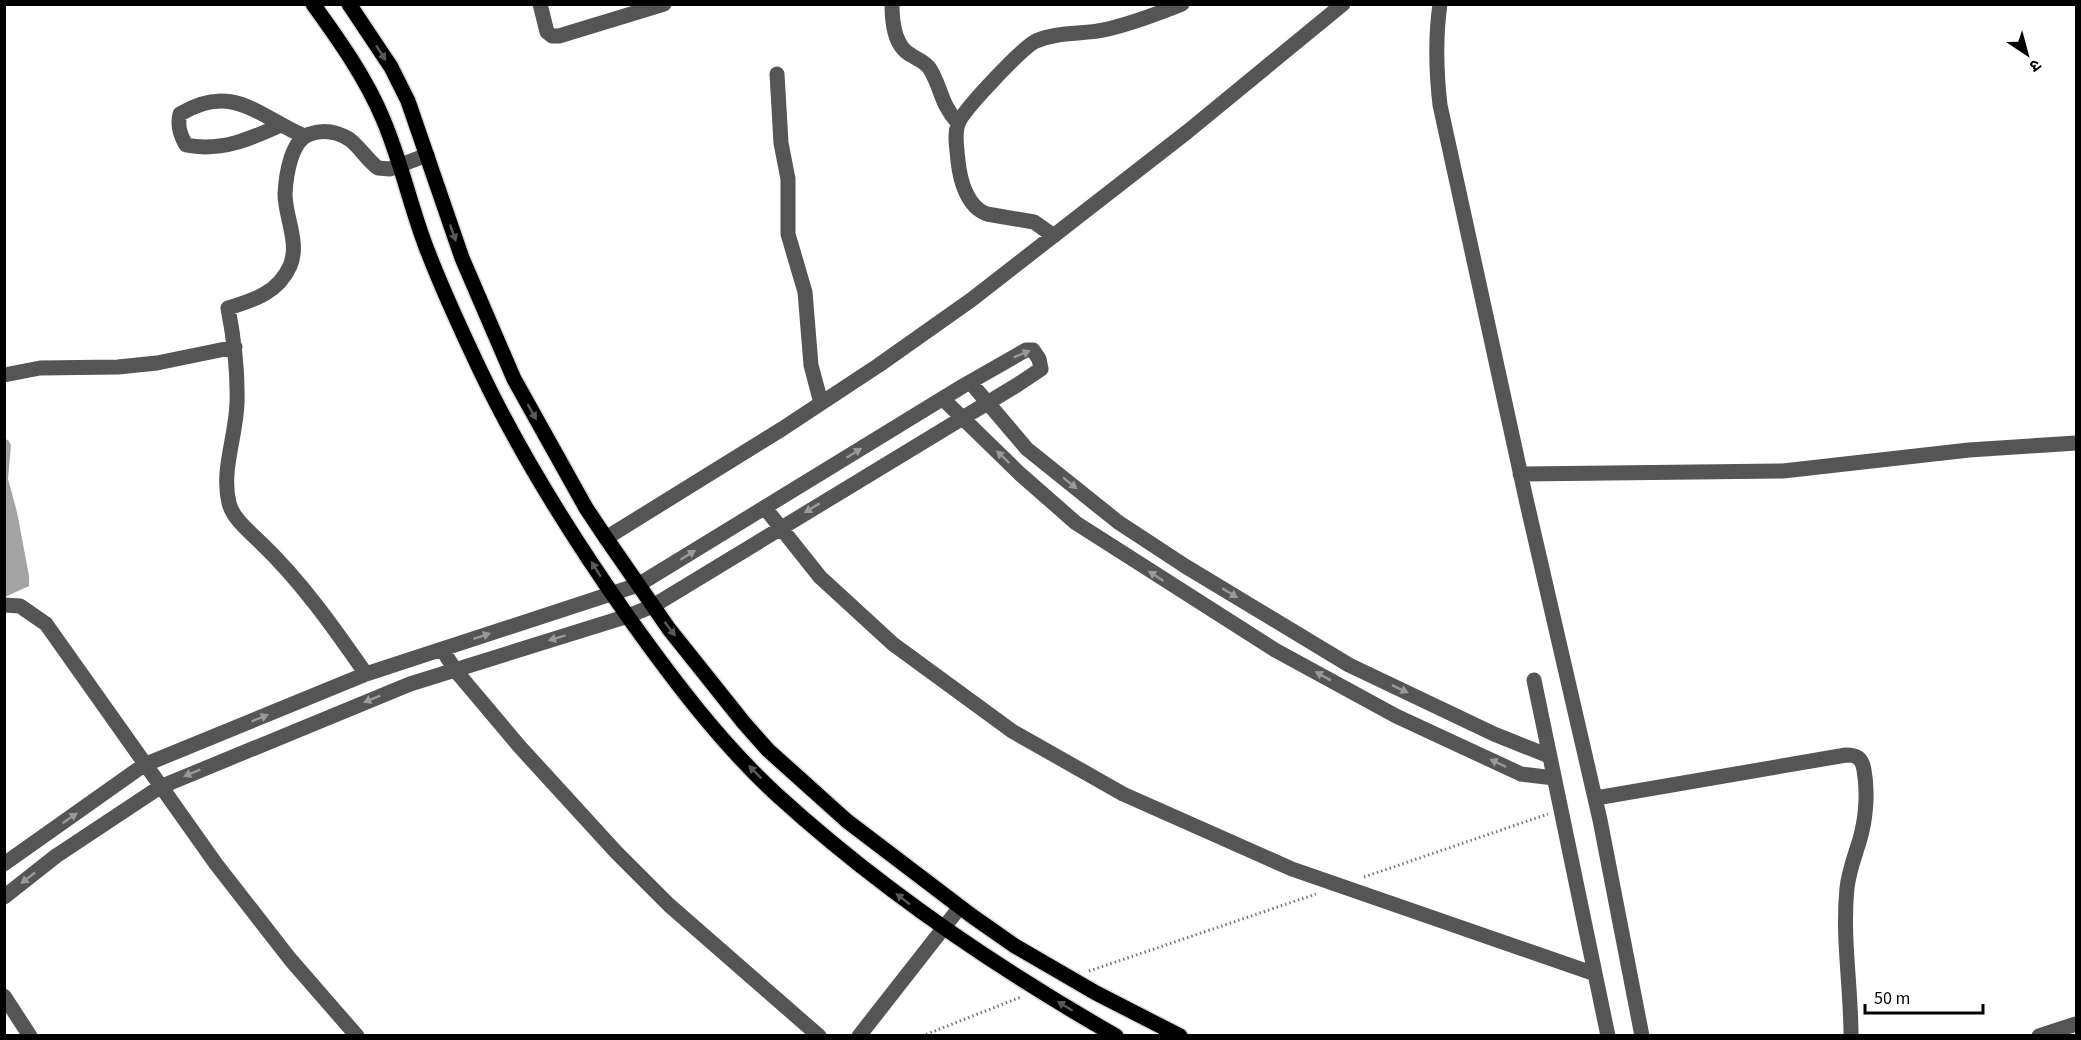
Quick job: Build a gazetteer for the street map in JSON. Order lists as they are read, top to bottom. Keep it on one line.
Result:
{"scale_bar":"50 m","north":"bottom right"}
